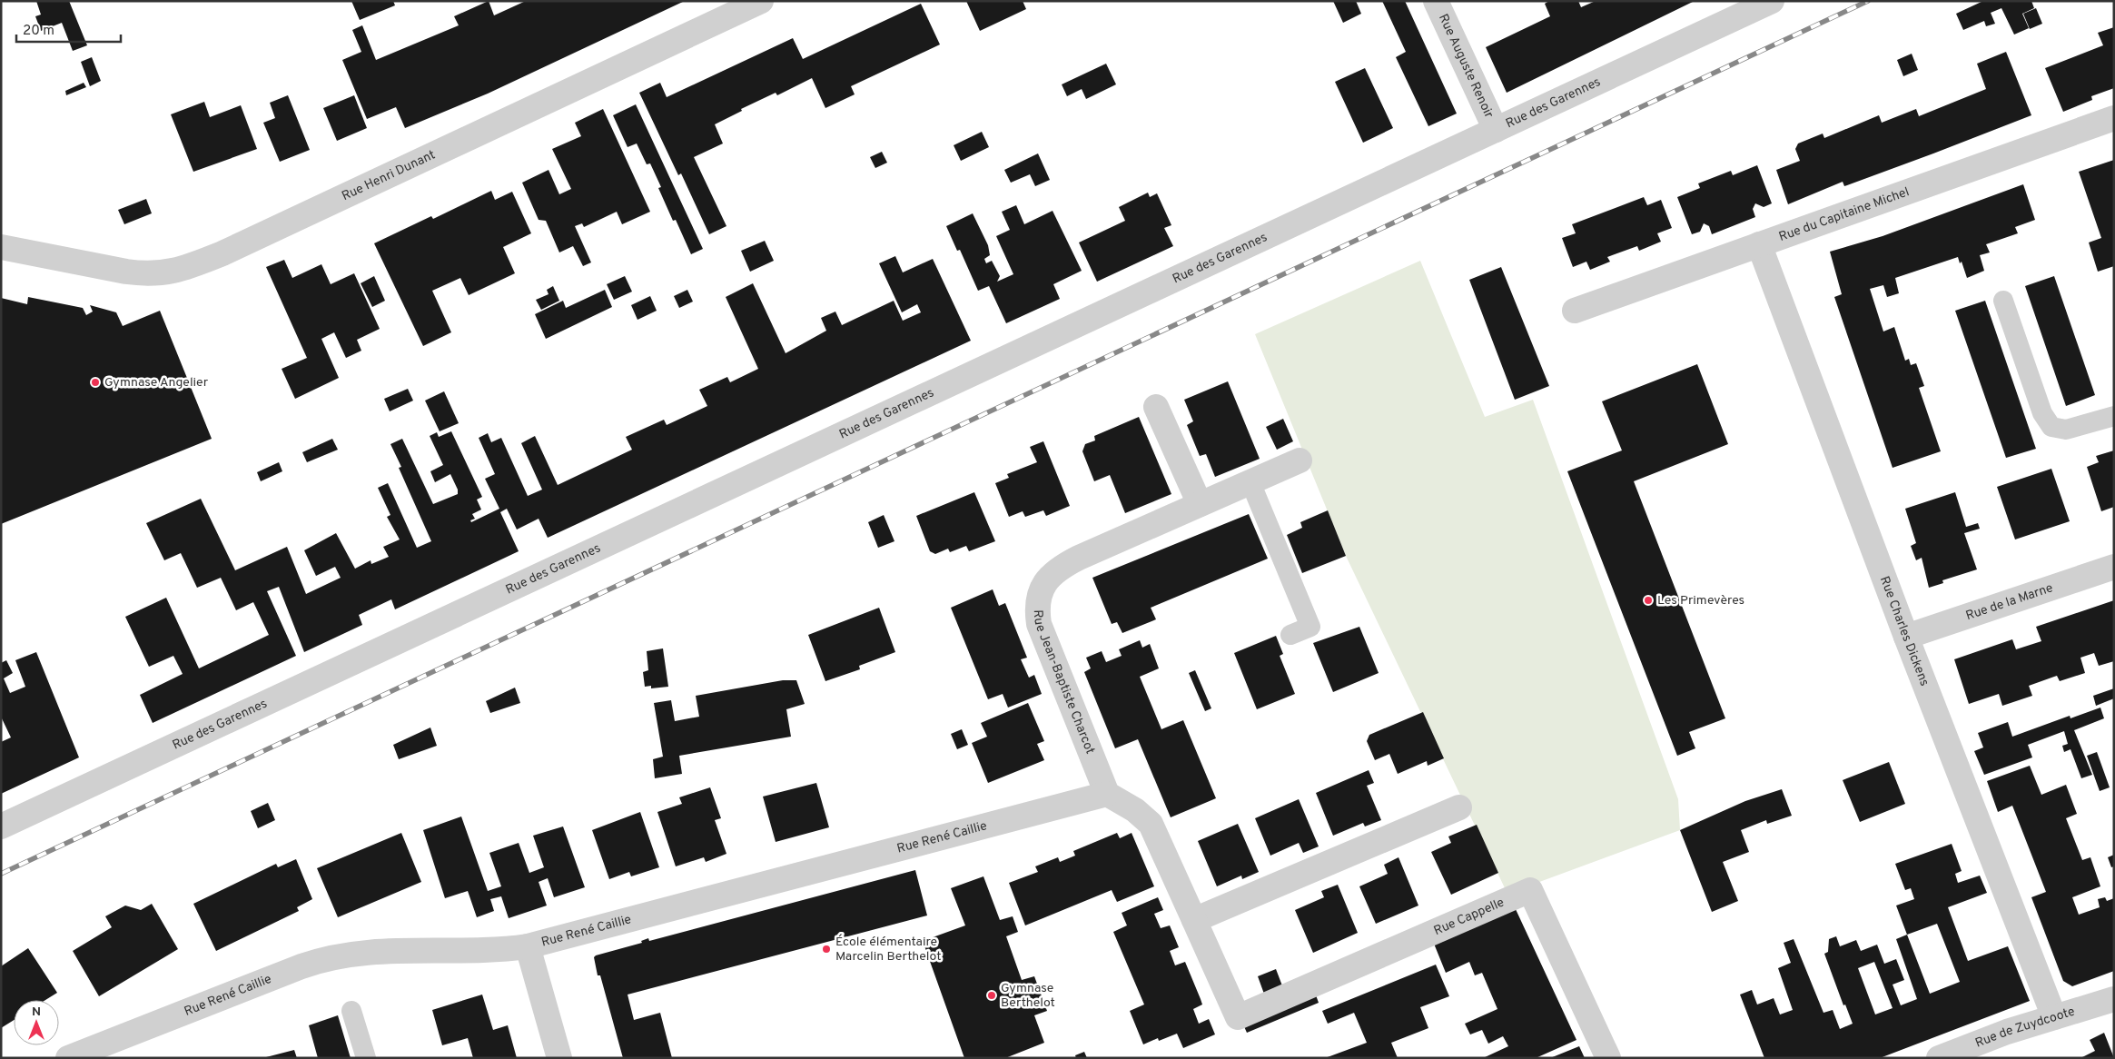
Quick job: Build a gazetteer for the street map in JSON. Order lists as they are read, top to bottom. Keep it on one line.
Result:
{"streets":{"street":["Rue Auguste Renoir","Rue des Garennes","Rue Henri Dunant","Rue du Capitaine Michel","Rue de la Marne","Rue Charles Dickens","Rue Jean-Baptiste Charcot","Rue René Caillie","Rue Cappelle","Rue de Zuydcoote"]},"crossings":[["Rue Auguste Renoir","Rue des Garennes"],["Rue du Capitaine Michel","Rue Charles Dickens"],["Rue de la Marne","Rue Charles Dickens"],["Rue Charles Dickens","Rue de Zuydcoote"],["Rue Jean-Baptiste Charcot","Rue René Caillie"]],"places":["Gymnase Angelier","Les Primevères","École élémentaire Marcelin Berthelot","Gymnase Berthelot"],"scale_bar":"20 m","north":"top"}
